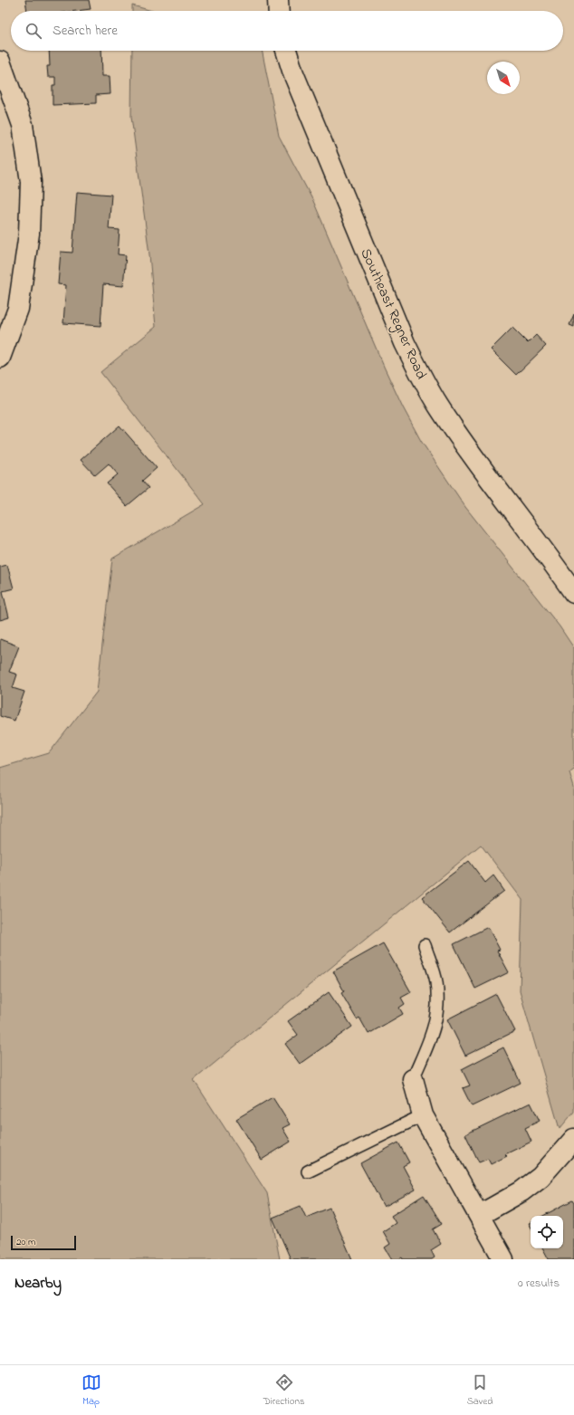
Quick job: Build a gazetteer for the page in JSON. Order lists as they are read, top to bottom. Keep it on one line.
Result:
{"streets":{"street":["Southeast Regner Road"]},"scale_bar":"20 m","north":"bottom right","page":{"search":"Search here","scale":"20 m","heading":["Nearby","0 results"],"nav":["Map","Directions","Saved"]}}
